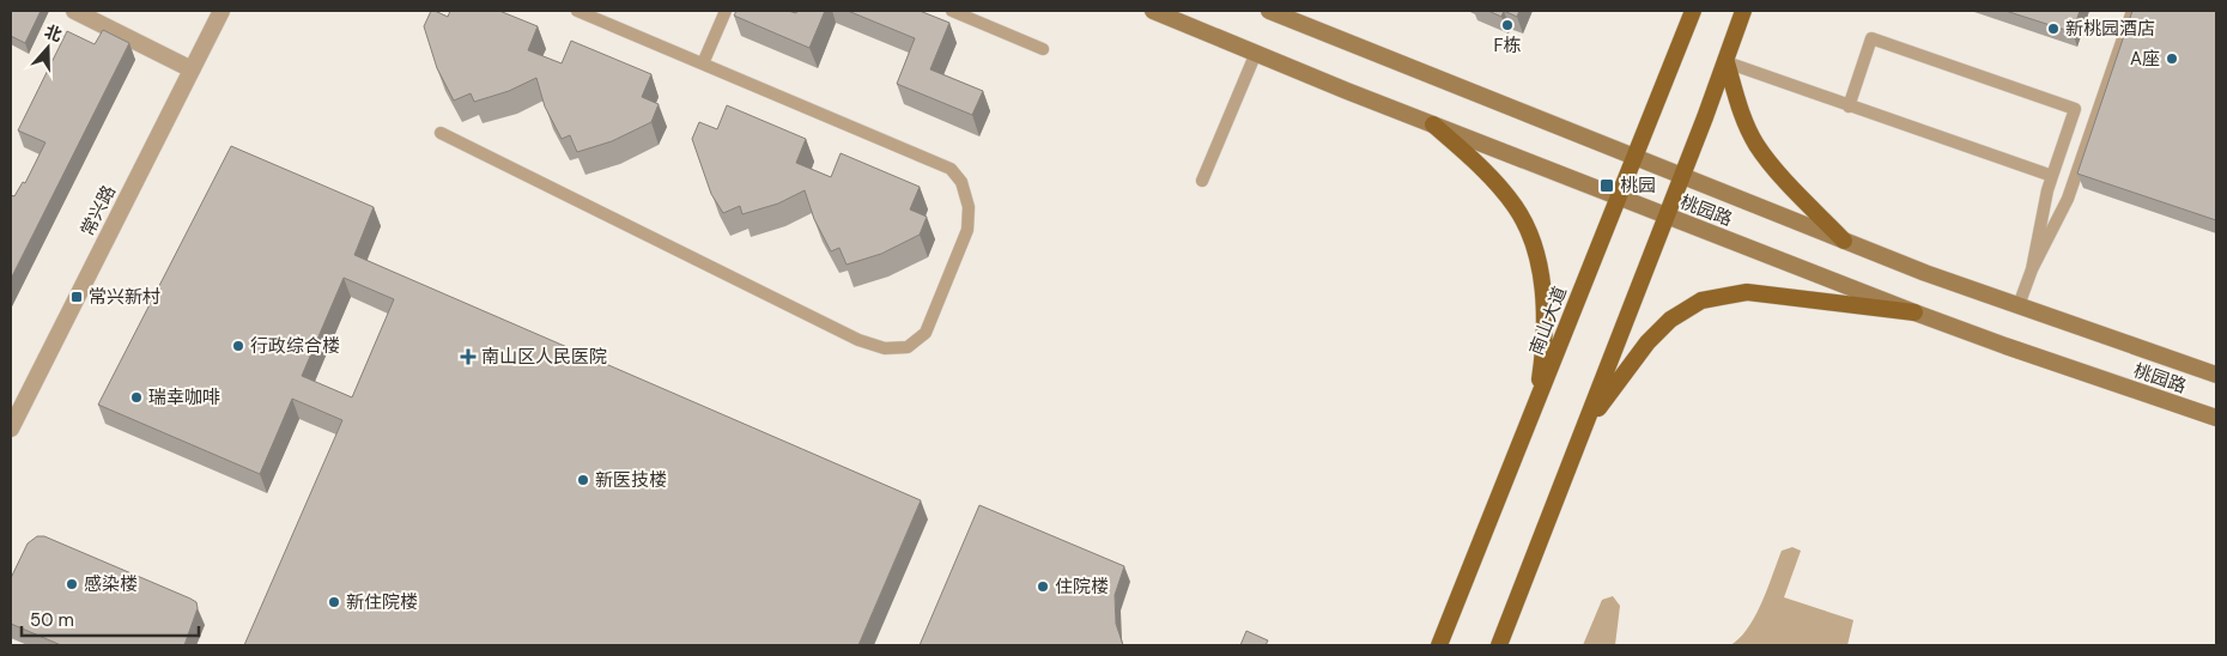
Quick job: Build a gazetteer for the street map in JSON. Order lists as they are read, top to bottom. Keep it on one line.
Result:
{"streets":{"main road":["桃园路","南山大道"],"street":["常兴路"]},"crossings":[["桃园路","南山大道"]],"places":{"other":["F栋","新桃园酒店","A座","行政综合楼","瑞幸咖啡","新医技楼","感染楼","住院楼","新住院楼"],"transit":["桃园","常兴新村"],"health":["南山区人民医院"]},"scale_bar":"50 m","north":"top"}
